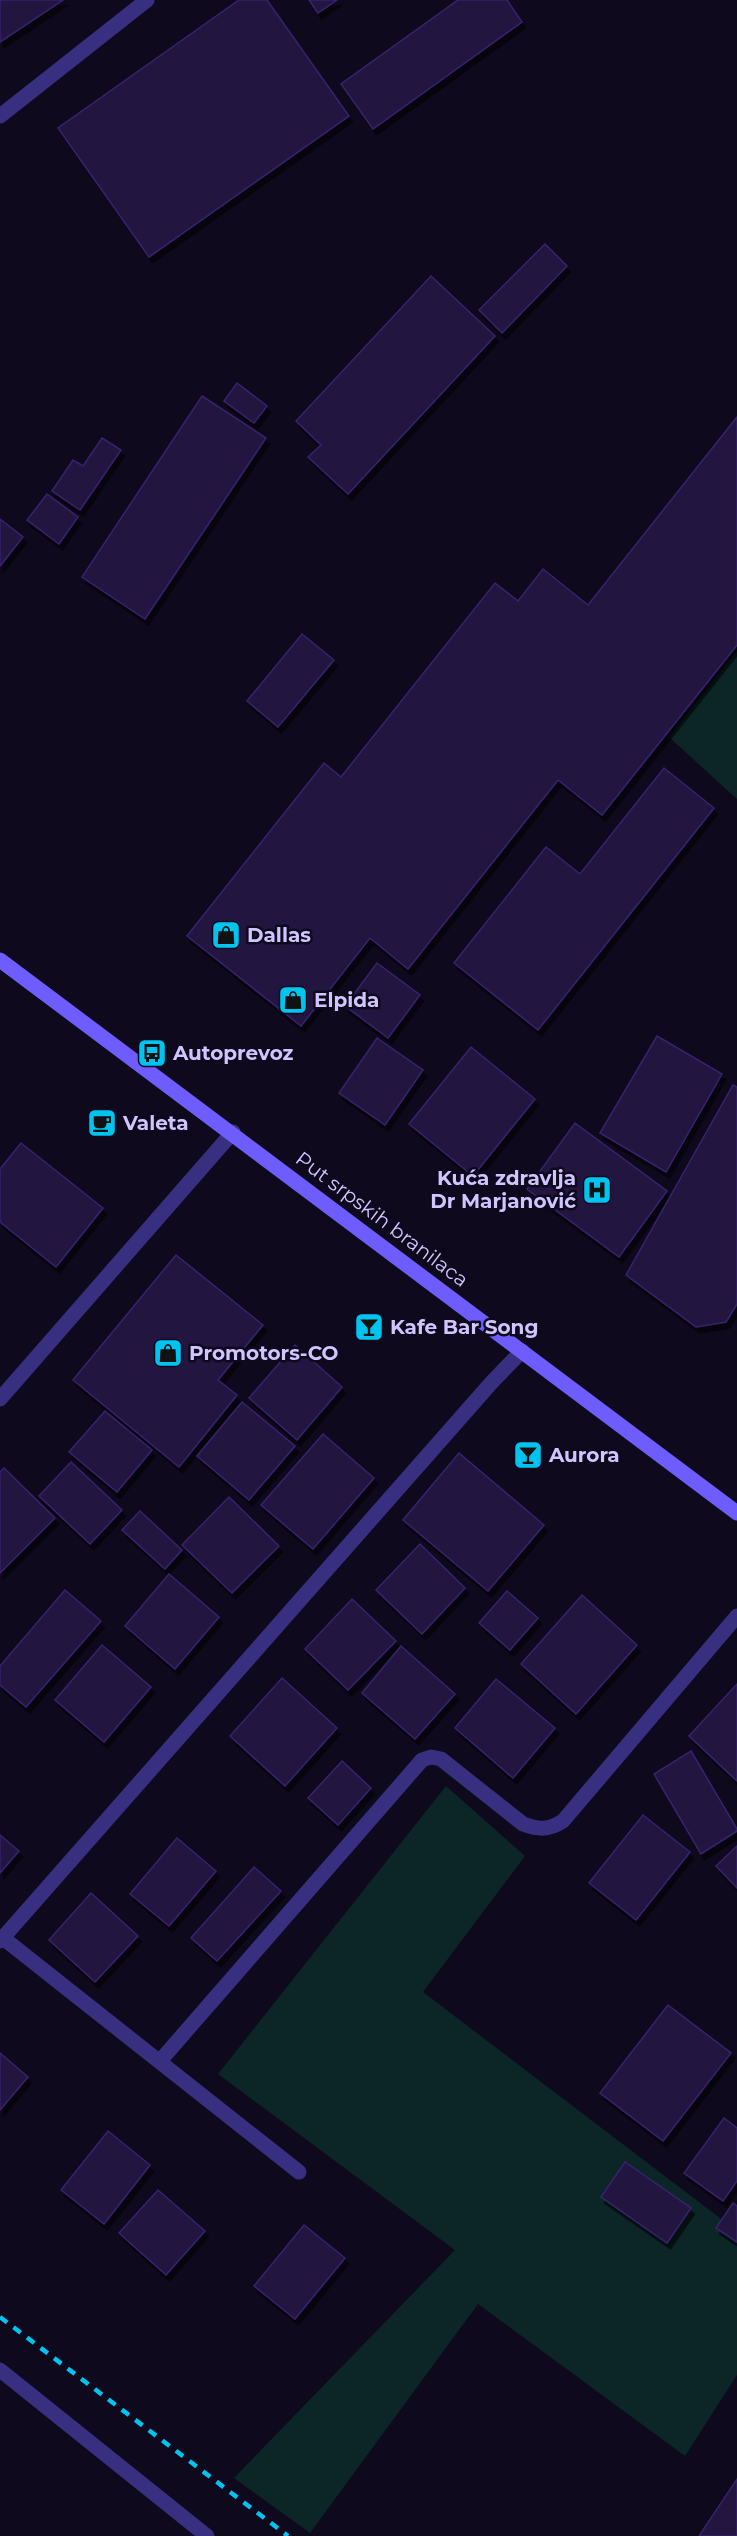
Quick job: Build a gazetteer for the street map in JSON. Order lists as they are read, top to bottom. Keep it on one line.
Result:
{"streets":{"main road":["Put srpskih branilaca"]},"places":{"shop":["Dallas","Elpida","Promotors-CO"],"bus stop":["Autoprevoz"],"cafe":["Valeta"],"hospital":["Kuća zdravlja Dr Marjanović"],"bar":["Kafe Bar Song","Aurora"]}}
